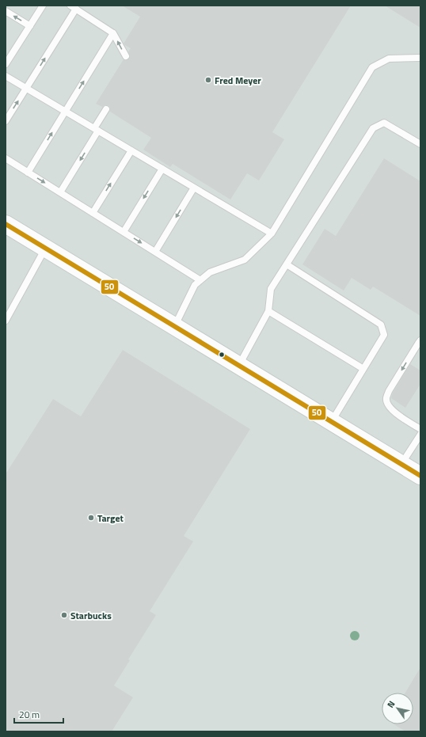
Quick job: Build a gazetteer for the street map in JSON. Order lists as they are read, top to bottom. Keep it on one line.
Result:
{"places":["Fred Meyer","Target","Starbucks"],"lines":["transit line 50"],"scale_bar":"20 m","north":"top left"}
